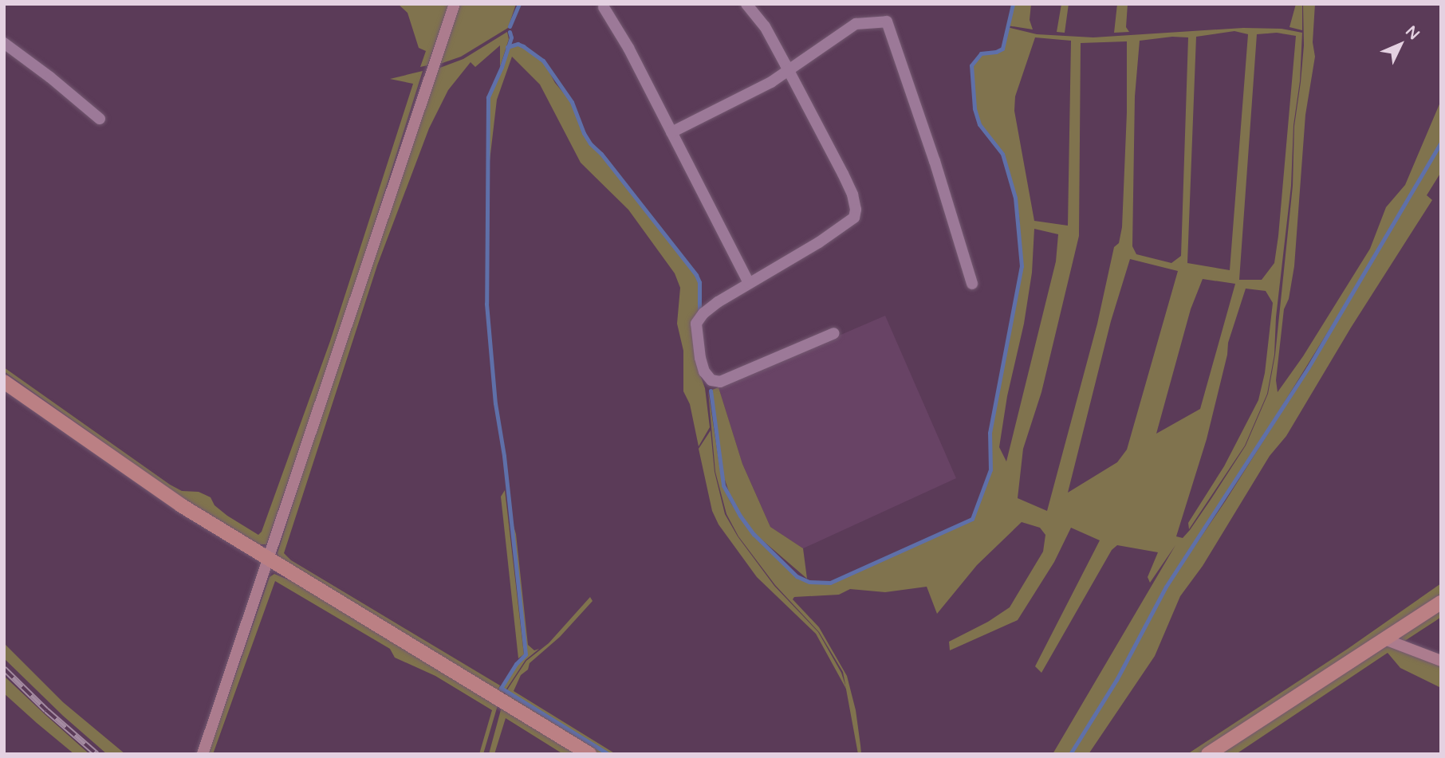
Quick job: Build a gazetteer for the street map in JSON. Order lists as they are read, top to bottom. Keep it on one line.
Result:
{"north":"top right"}
